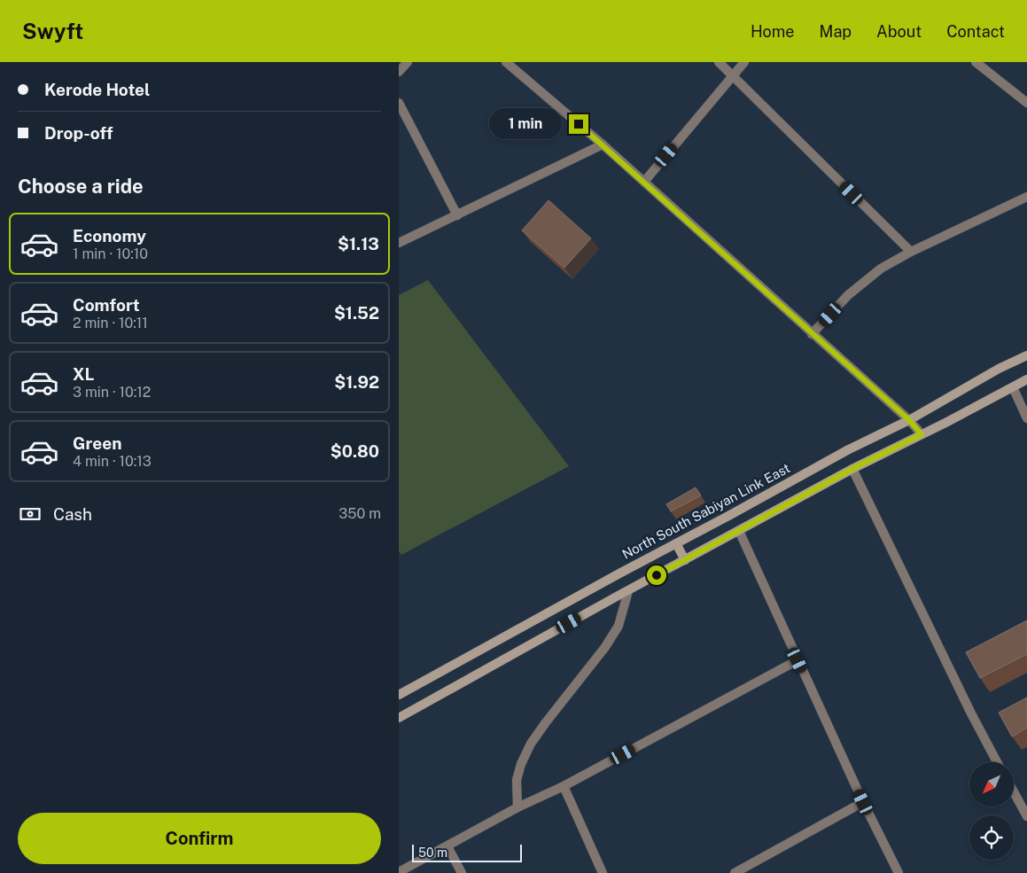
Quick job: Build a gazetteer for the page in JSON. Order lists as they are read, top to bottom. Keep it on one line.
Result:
{"streets":{"main road":["North South Sabiyan Link East"]},"scale_bar":"50 m","north":"bottom left","page":{"header":"Swyft","nav":["Home","Map","About","Contact"],"banner":["Kerode Hotel","Drop-off"],"bubble":"1 min","heading":"Choose a ride","list":[{"name":"Economy","note":"1 min · 10:10","value":"$1.13"},{"name":"Comfort","note":"2 min · 10:11","value":"$1.52"},{"name":"XL","note":"3 min · 10:12","value":"$1.92"},{"name":"Green","note":"4 min · 10:13","value":"$0.80"}],"pay":["Cash","350 m"],"buttons":"Confirm","scale":"50 m"}}
